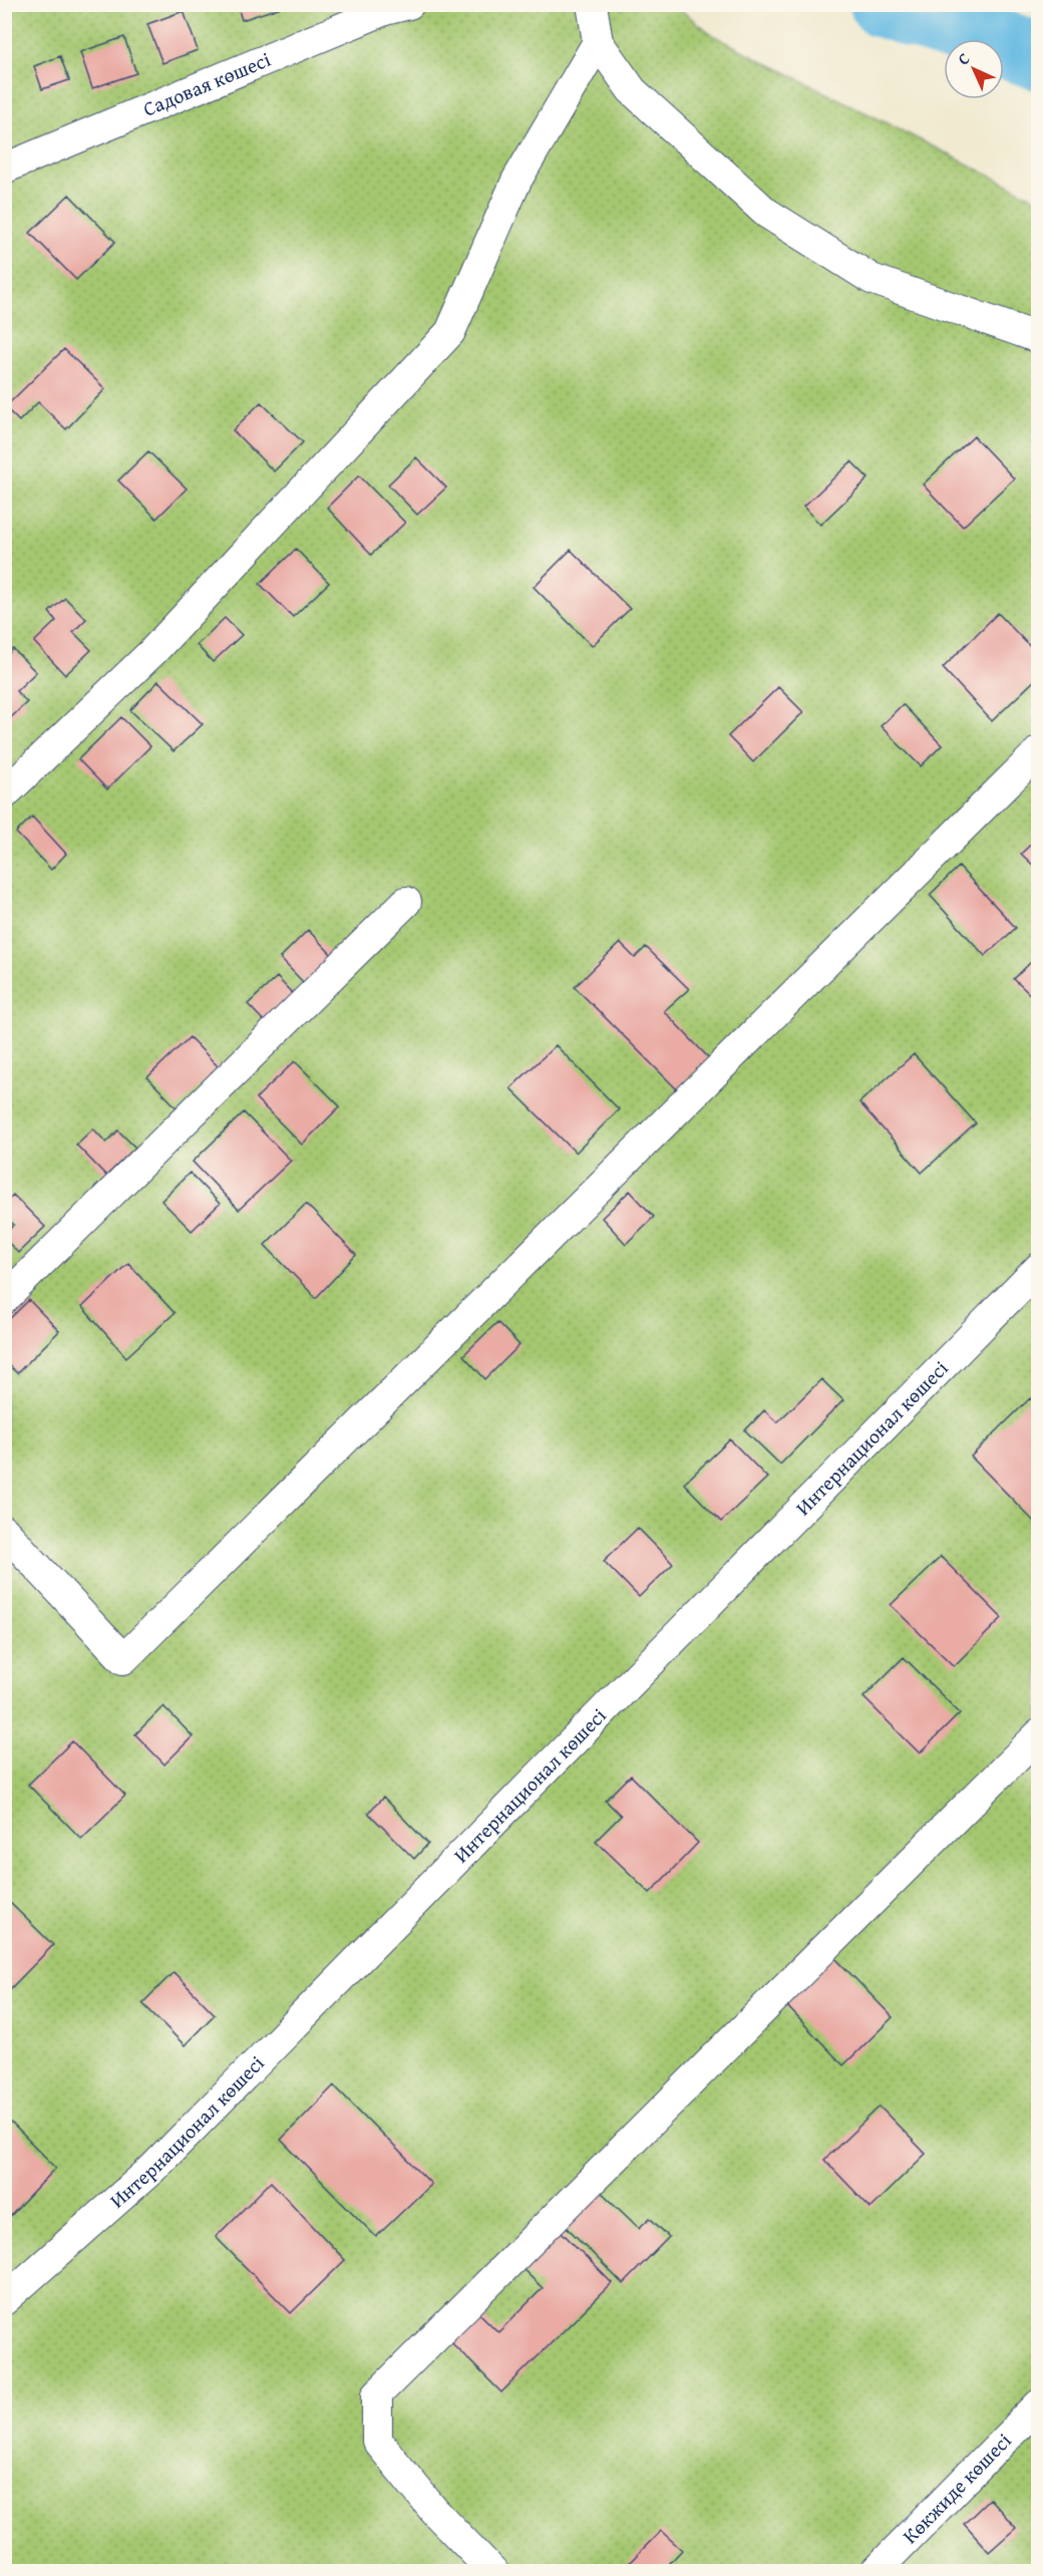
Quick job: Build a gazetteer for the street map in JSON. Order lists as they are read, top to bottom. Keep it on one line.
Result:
{"streets":{"street":["Садовая көшесі","Интернационал көшесі","Көкжиде көшесі"]},"north":"top left"}
